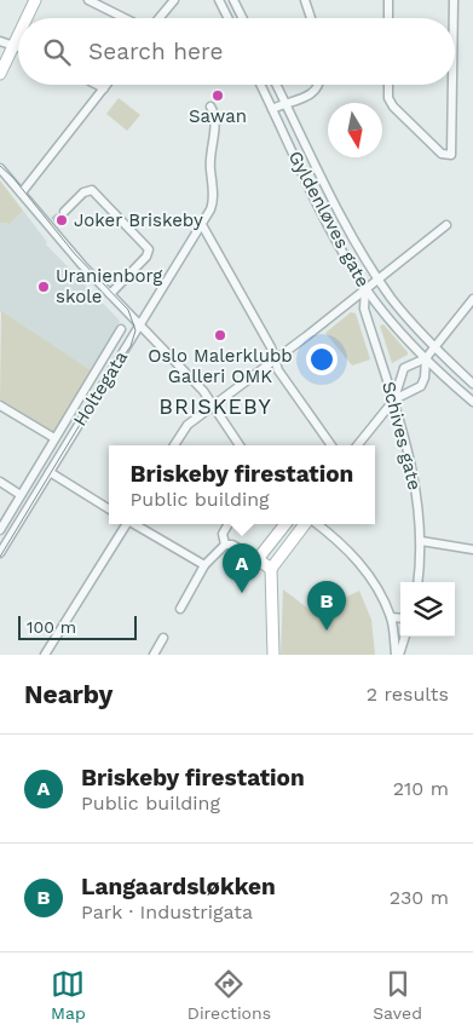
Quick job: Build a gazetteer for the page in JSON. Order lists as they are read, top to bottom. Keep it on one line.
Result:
{"streets":{"street":["Gyldenløves gate","Holtegata","Schives gate"]},"crossings":[["Gyldenløves gate","Schives gate"]],"districts":["BRISKEBY"],"places":["Sawan","Joker Briskeby","Uranienborg skole","Oslo Malerklubb Galleri OMK"],"scale_bar":"100 m","north":"bottom","page":{"search":"Search here","popup":["Briskeby firestation","Public building"],"pins":["A","B"],"scale":"100 m","heading":["Nearby","2 results"],"list":[{"mark":"A","name":"Briskeby firestation","note":"Public building","value":"210 m"},{"mark":"B","name":"Langaardsløkken","note":"Park · Industrigata","value":"230 m"}],"nav":["Map","Directions","Saved"]}}
